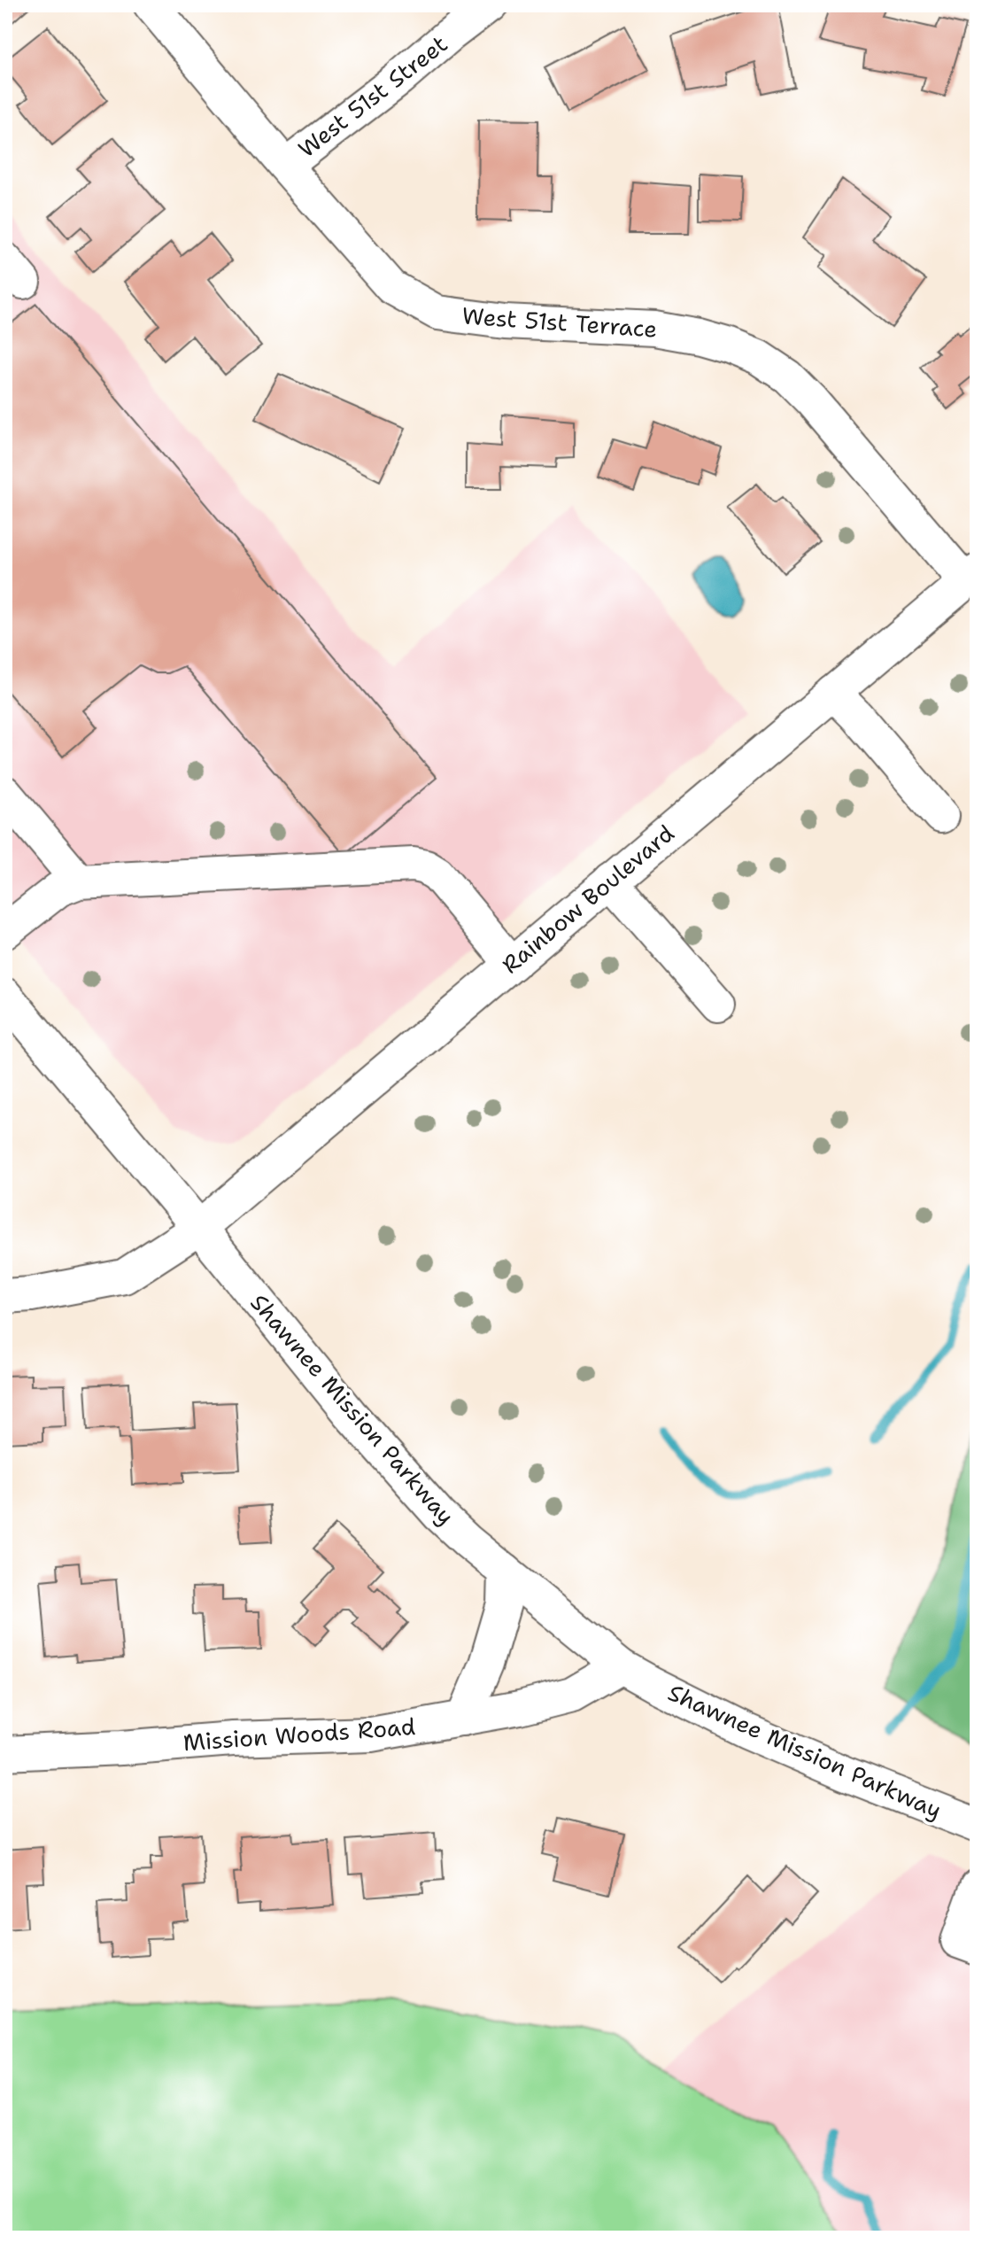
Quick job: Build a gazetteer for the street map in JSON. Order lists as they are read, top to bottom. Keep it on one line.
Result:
{"streets":{"main road":["West 51st Street","West 51st Terrace","Rainbow Boulevard","Shawnee Mission Parkway","Mission Woods Road"]},"crossings":[["West 51st Street","West 51st Terrace"],["West 51st Terrace","Rainbow Boulevard"],["Rainbow Boulevard","Shawnee Mission Parkway"],["Shawnee Mission Parkway","Mission Woods Road"]]}
